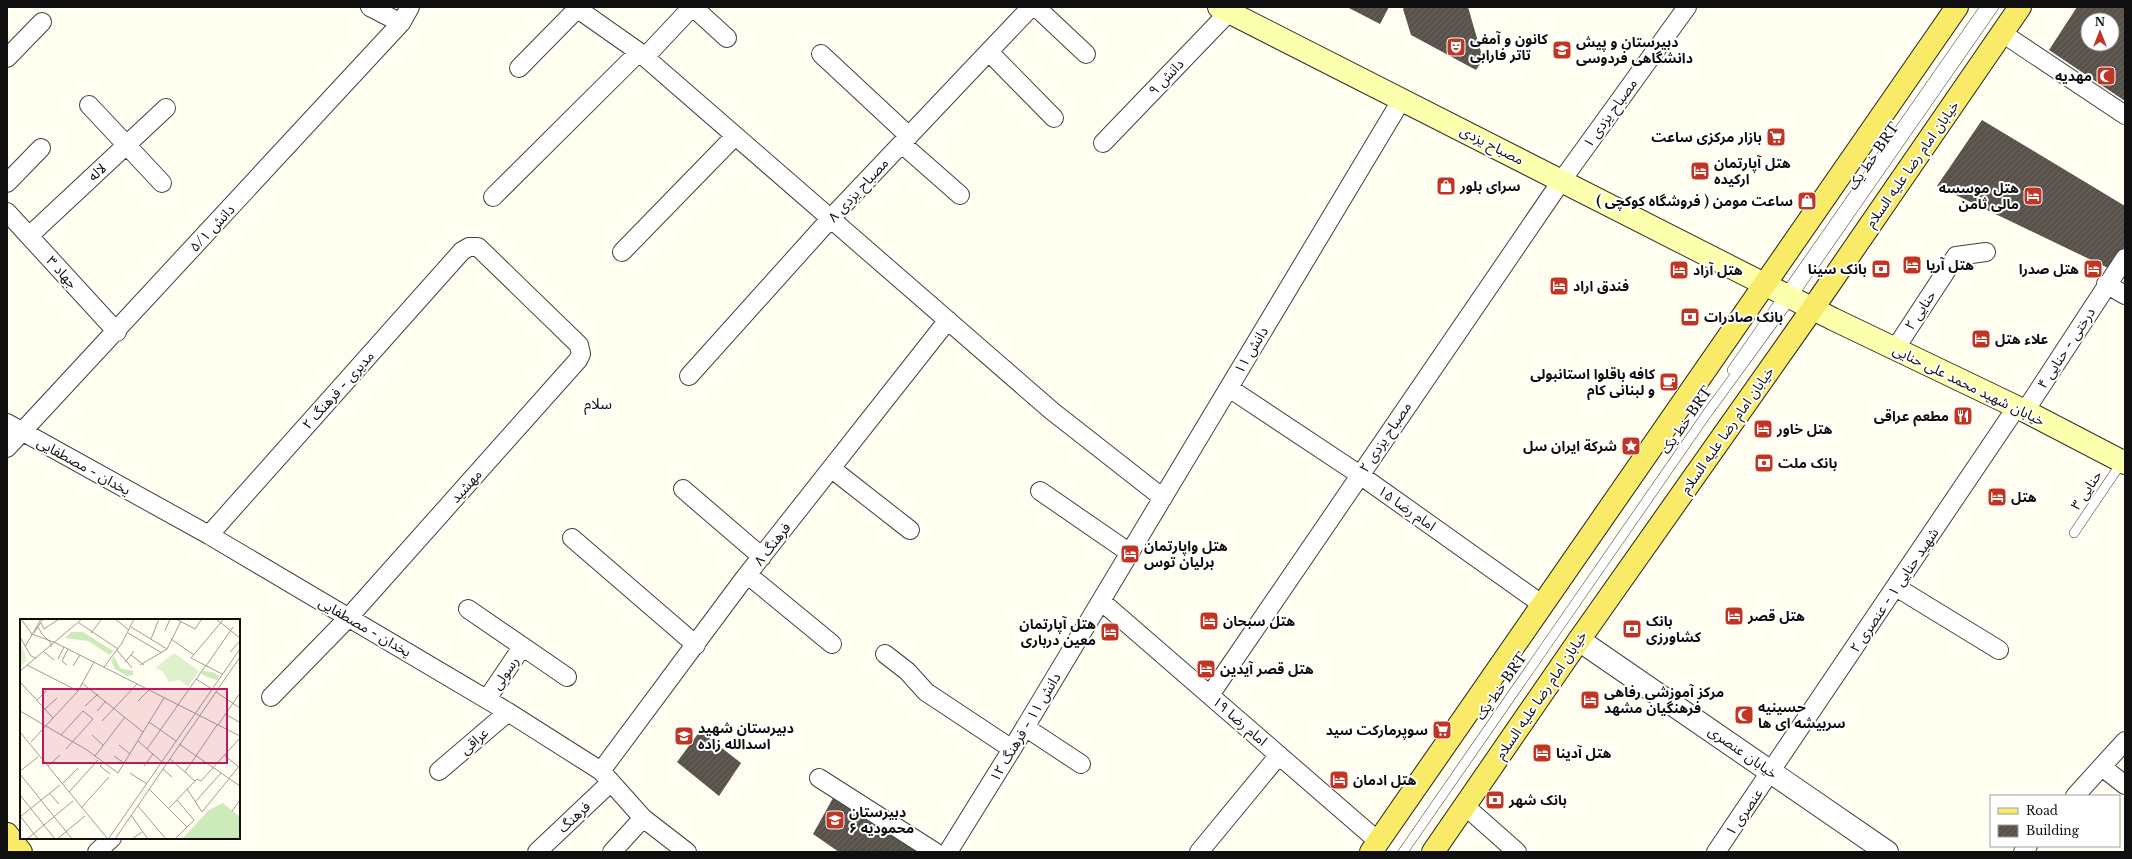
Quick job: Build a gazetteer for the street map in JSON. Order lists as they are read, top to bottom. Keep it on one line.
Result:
{"streets":{"main road":["مصباح یزدی","خیابان امام رضا علیه السلام","خیابان شهید محمد علی حنایی"],"street":["دانش ۹","مصباح یزدی ۱","لاله","مصباح یزدی ۸","دانش ۵/۱","جهاد ۳","حنایی ۲","درختی - حنایی ۴","دانش ۱۱","مدیری - فرهنگ ۲","مصباح یزدی ۲","یخدان - مصطفایی","مهشید","امام رضا ۱۵","فرهنگ ۸","شهید حنایی ۱ - عنصری ۲","رسولی","امام رضا ۱۹","دانش ۱۱ - فرهنگ ۱۲","عراقی","خیابان عنصری","عنصری ۱","فرهنگ"],"lane":["خط یک BRT","حنایی ۳"]},"crossings":[["دانش ۹","مصباح یزدی"],["مصباح یزدی ۱","مصباح یزدی"],["مصباح یزدی ۱","مصباح یزدی ۲"],["مصباح یزدی","خط یک BRT"],["مصباح یزدی","دانش ۱۱"],["مصباح یزدی","خیابان شهید محمد علی حنایی"],["مصباح یزدی","مصباح یزدی ۲"],["خط یک BRT","خیابان شهید محمد علی حنایی"],["خط یک BRT","امام رضا ۱۹"],["خیابان امام رضا علیه السلام","خیابان شهید محمد علی حنایی"],["خیابان امام رضا علیه السلام","خیابان عنصری"],["لاله","جهاد ۳"],["دانش ۵/۱","جهاد ۳"],["دانش ۵/۱","یخدان - مصطفایی"],["حنایی ۲","خیابان شهید محمد علی حنایی"],["درختی - حنایی ۴","خیابان شهید محمد علی حنایی"],["درختی - حنایی ۴","شهید حنایی ۱ - عنصری ۲"],["دانش ۱۱","امام رضا ۱۵"],["دانش ۱۱","امام رضا ۱۹"],["دانش ۱۱","دانش ۱۱ - فرهنگ ۱۲"],["خیابان شهید محمد علی حنایی","حنایی ۳"],["خیابان شهید محمد علی حنایی","شهید حنایی ۱ - عنصری ۲"],["مدیری - فرهنگ ۲","یخدان - مصطفایی"],["مدیری - فرهنگ ۲","مهشید"],["مصباح یزدی ۲","امام رضا ۱۵"],["مصباح یزدی ۲","امام رضا ۱۹"],["یخدان - مصطفایی","مهشید"],["یخدان - مصطفایی","فرهنگ ۸"],["یخدان - مصطفایی","رسولی"],["یخدان - مصطفایی","عراقی"],["یخدان - مصطفایی","فرهنگ"],["فرهنگ ۸","فرهنگ"],["شهید حنایی ۱ - عنصری ۲","خیابان عنصری"],["شهید حنایی ۱ - عنصری ۲","عنصری ۱"],["امام رضا ۱۹","دانش ۱۱ - فرهنگ ۱۲"],["خیابان عنصری","عنصری ۱"]],"districts":["سلام"],"places":{"theatre":["کانون و آمفی تاتر فارابی"],"school or university":["دبیرستان و پیش دانشگاهی فردوسی","دبیرستان شهید اسدالله زاده","دبیرستان محمودیه ۶"],"mosque":["مهدیه","حسینیه سربیشه ای ها"],"supermarket":["بازار مرکزی ساعت","سوپرمارکت سید"],"hotel":["هتل آپارتمان ارکیده","هتل موسسه مالی ثامن","هتل آریا","هتل صدرا","هتل آراد","فندق اراد","علاء هتل","هتل خاور","هتل","هتل واپارتمان برلیان توس","هتل قصر","هتل سبحان","هتل آپارتمان معین درباری","هتل قصر آیدین","مرکز آموزشی رفاهی فرهنگیان مشهد","هتل آدینا","هتل ادمان"],"shop":["سرای بلور","ساعت مومن ( فروشگاه کوکچی )"],"bank":["بانک سینا","بانک صادرات","بانک ملت","بانک کشاورزی","بانک شهر"],"cafe":["کافه باقلوا استانبولی و لبنانی کام"],"restaurant":["مطعم عراقی"],"place":["شركة ايران سل"]},"legend":["Road","Building"],"north":"top"}
